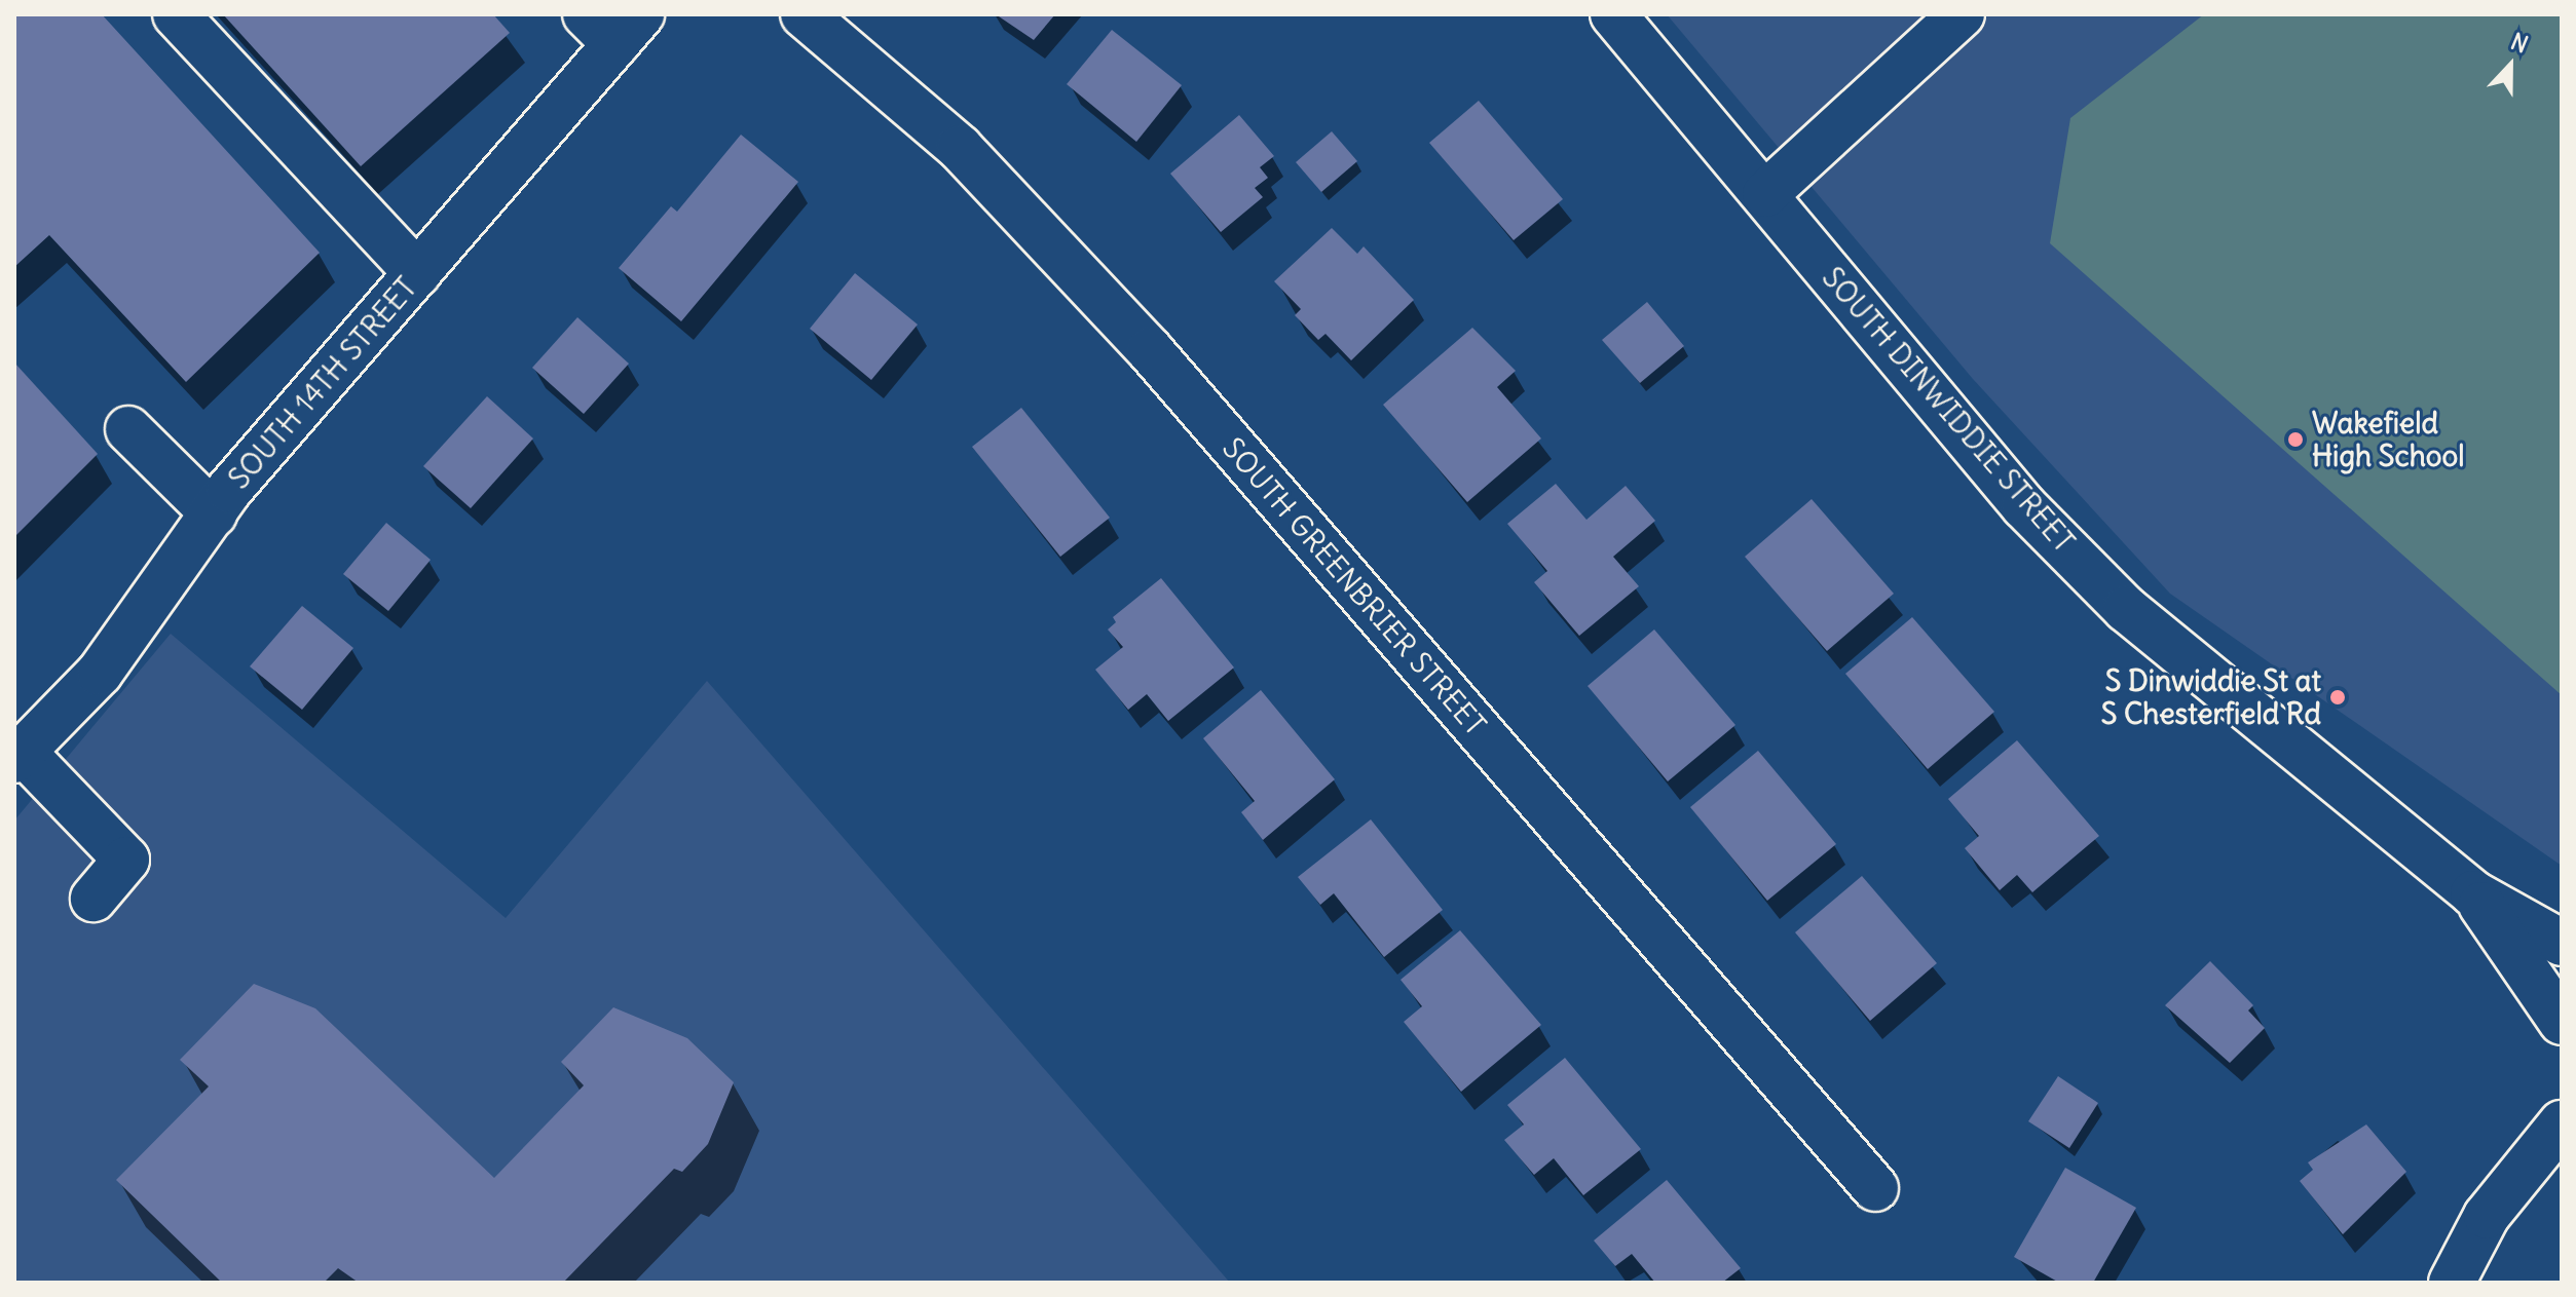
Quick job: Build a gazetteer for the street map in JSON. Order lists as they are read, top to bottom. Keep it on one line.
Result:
{"streets":{"street":["SOUTH 14TH STREET","SOUTH DINWIDDIE STREET","SOUTH GREENBRIER STREET"]},"places":["Wakefield High School","S Dinwiddie St at S Chesterfield Rd"],"north":"top"}
